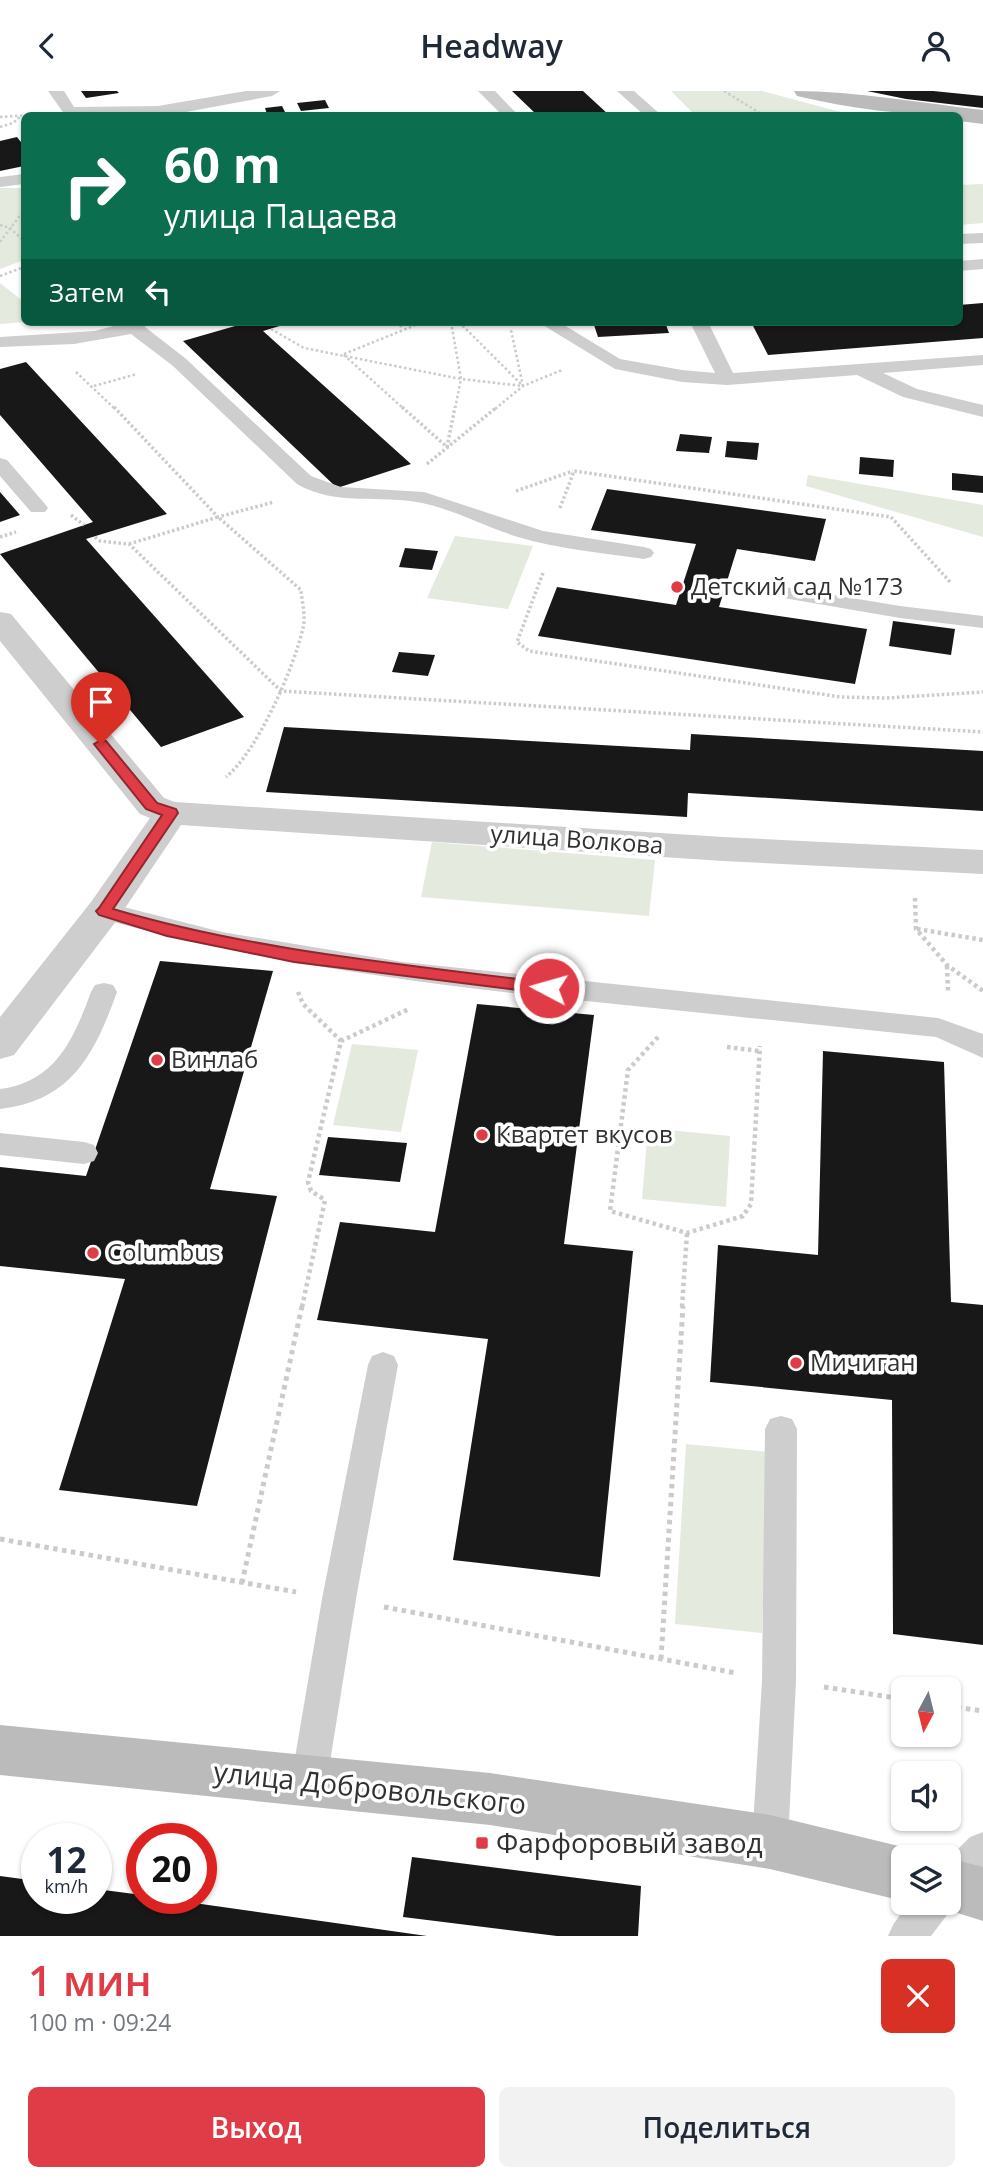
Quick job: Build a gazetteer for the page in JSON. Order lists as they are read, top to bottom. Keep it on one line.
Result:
{"streets":{"main road":["улица Добровольского"],"street":["улица Волкова"]},"places":{"other":["Детский сад №173","Винлаб","Квартет вкусов","Columbus","Мичиган"],"transit":["Фарфоровый завод"]},"north":"bottom","page":{"header":"Headway","turn":["60 m","улица Пацаева"],"then":"Затем","speed":"12 km/h","limit":"20","heading":["1 мин","100 m · 09:24"],"buttons":["Выход","Поделиться"]}}
